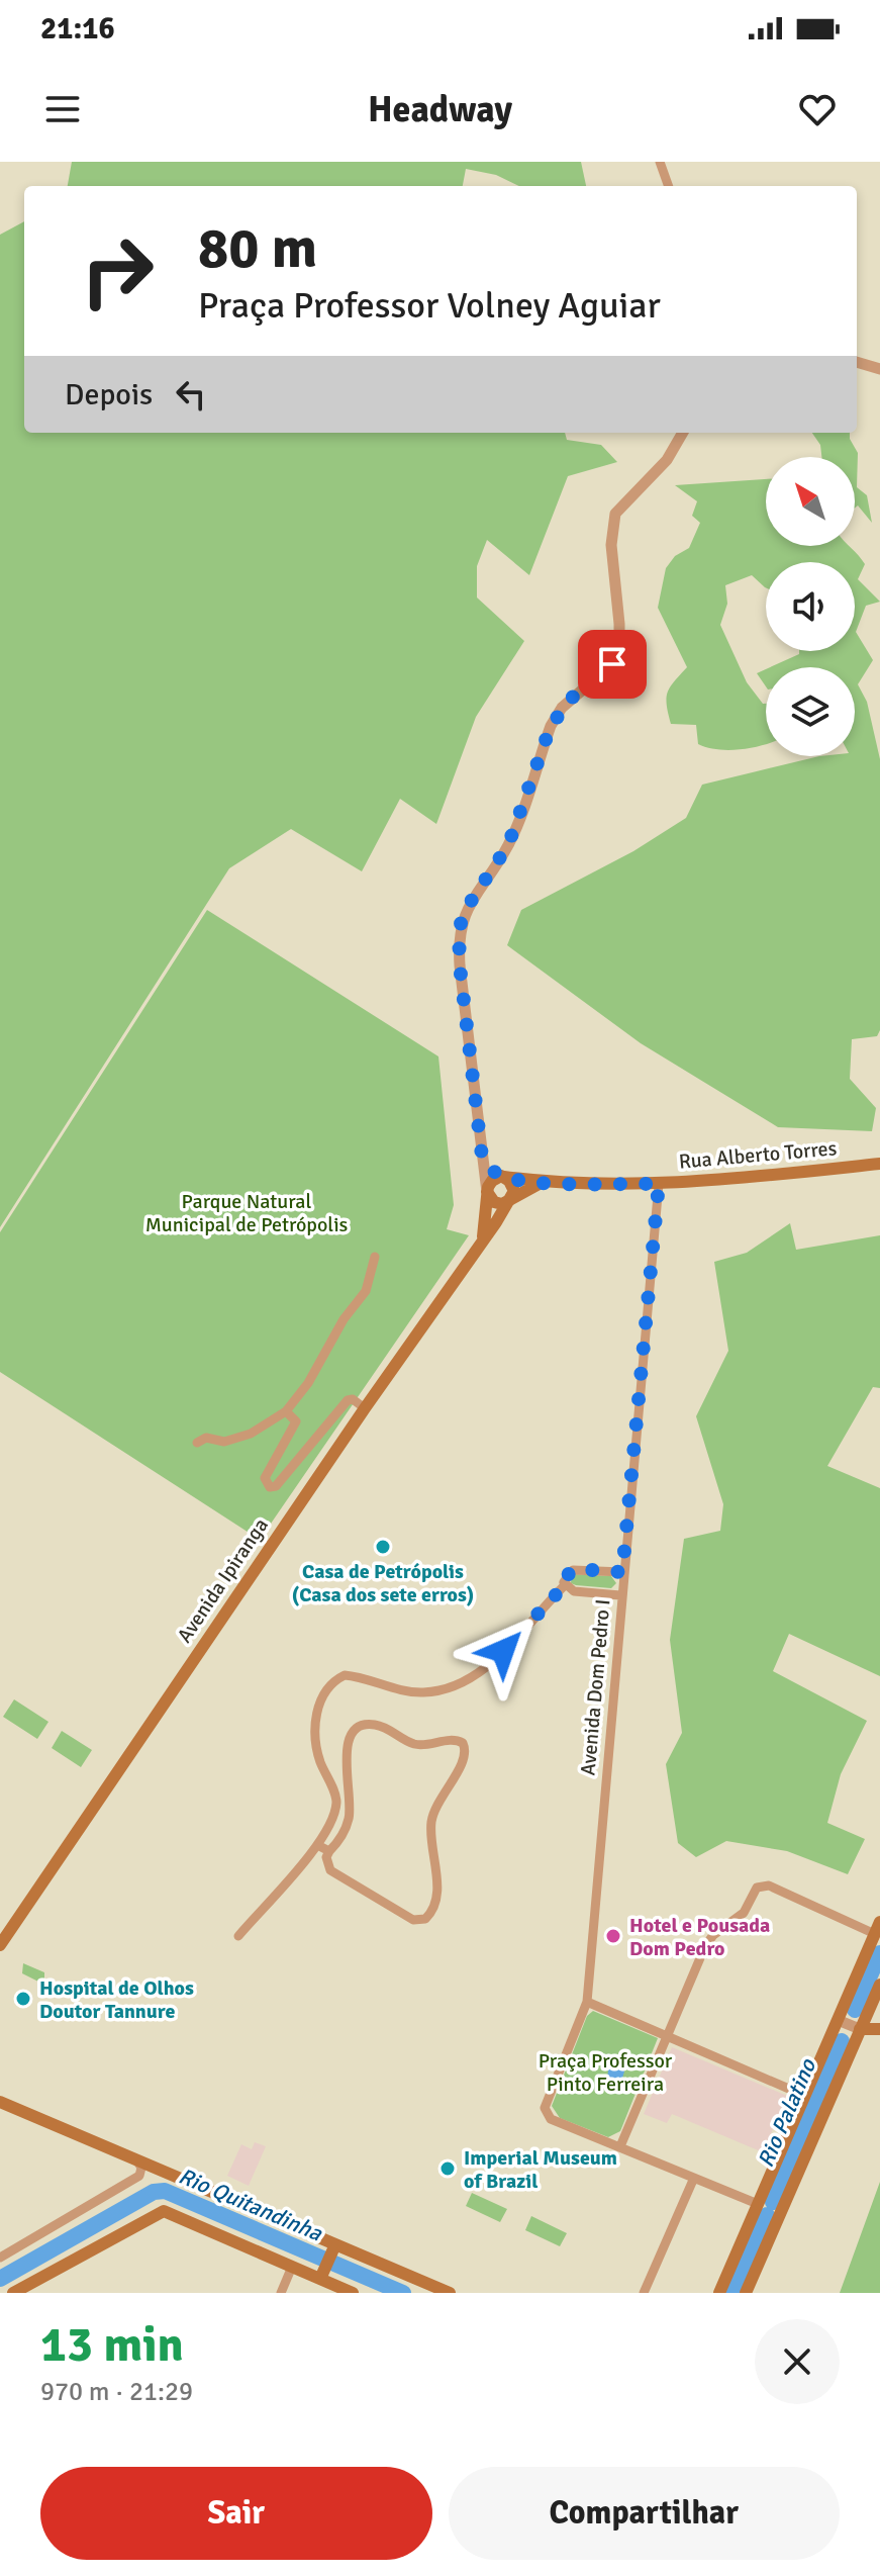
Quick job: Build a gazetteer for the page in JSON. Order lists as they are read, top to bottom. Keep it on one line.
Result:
{"streets":{"main road":["Rua Alberto Torres","Avenida Ipiranga"],"street":["Avenida Dom Pedro I"]},"crossings":[["Rua Alberto Torres","Avenida Ipiranga"],["Rua Alberto Torres","Avenida Dom Pedro I"]],"water":["Rio Palatino","Rio Quitandinha"],"parks":["Parque Natural Municipal de Petrópolis","Praça Professor Pinto Ferreira"],"places":["Casa de Petrópolis (Casa dos sete erros)","Hotel e Pousada Dom Pedro","Hospital de Olhos Doutor Tannure","Imperial Museum of Brazil"],"north":"top left","page":{"status":"21:16","header":"Headway","turn":["80 m","Praça Professor Volney Aguiar"],"then":"Depois","heading":["13 min","970 m · 21:29"],"buttons":["Sair","Compartilhar"]}}
